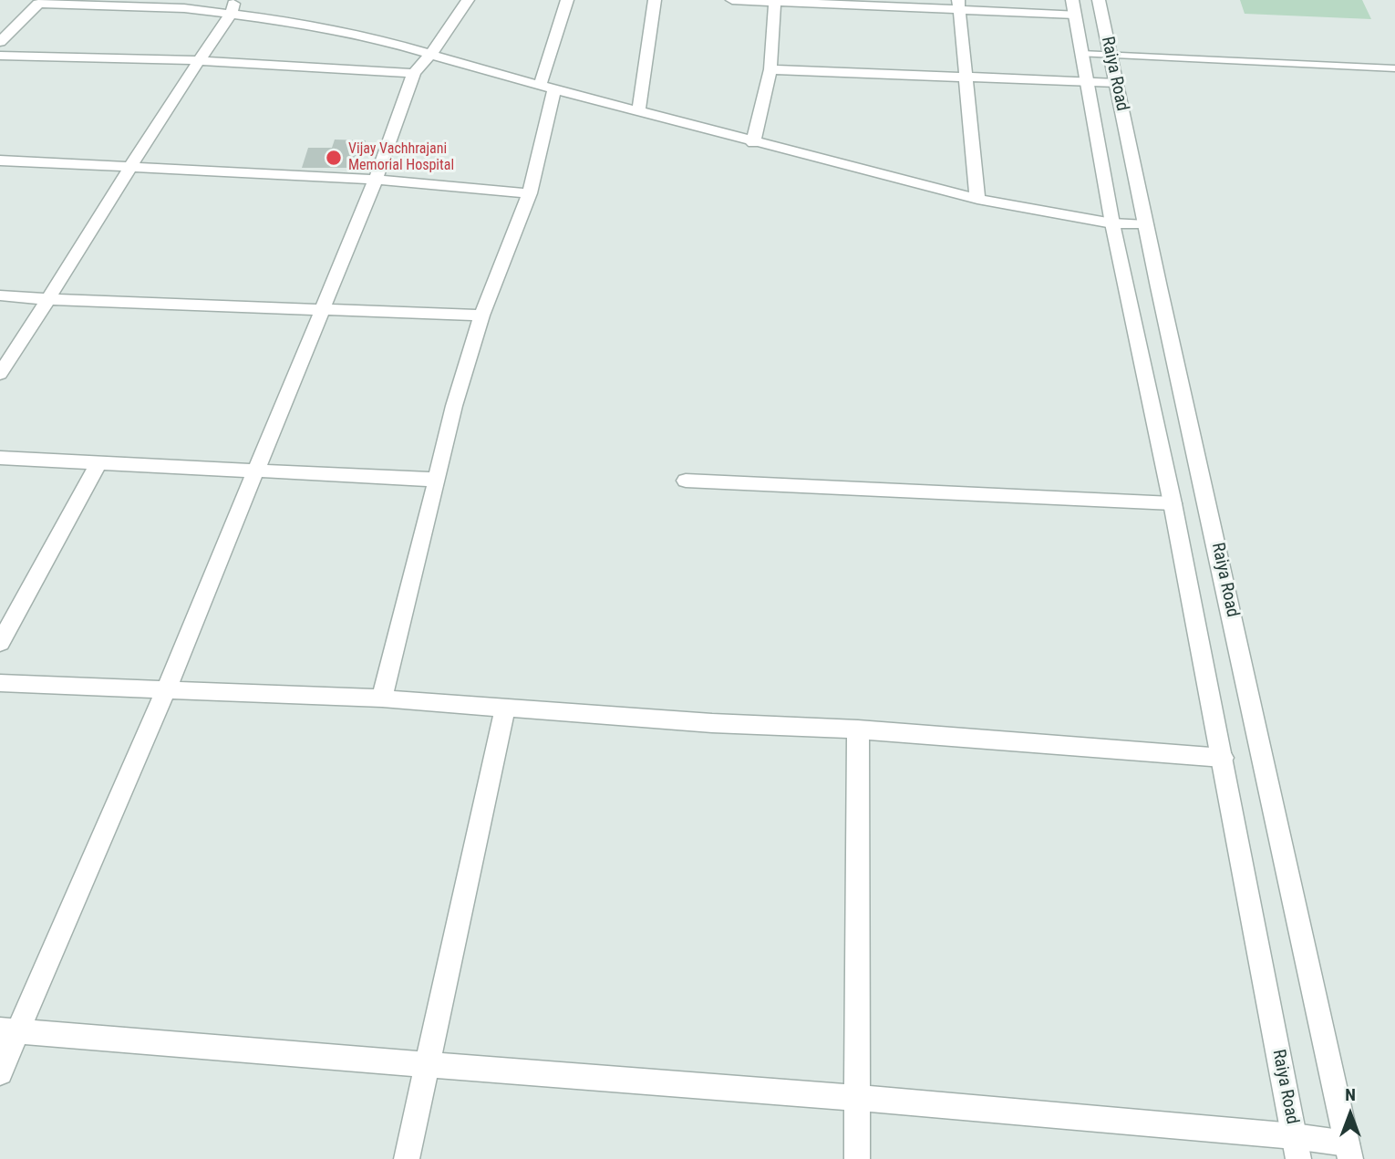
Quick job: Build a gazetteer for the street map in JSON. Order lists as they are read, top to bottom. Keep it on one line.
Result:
{"streets":{"street":["Raiya Road"]},"places":["Vijay Vachhrajani Memorial Hospital"],"north":"top"}
